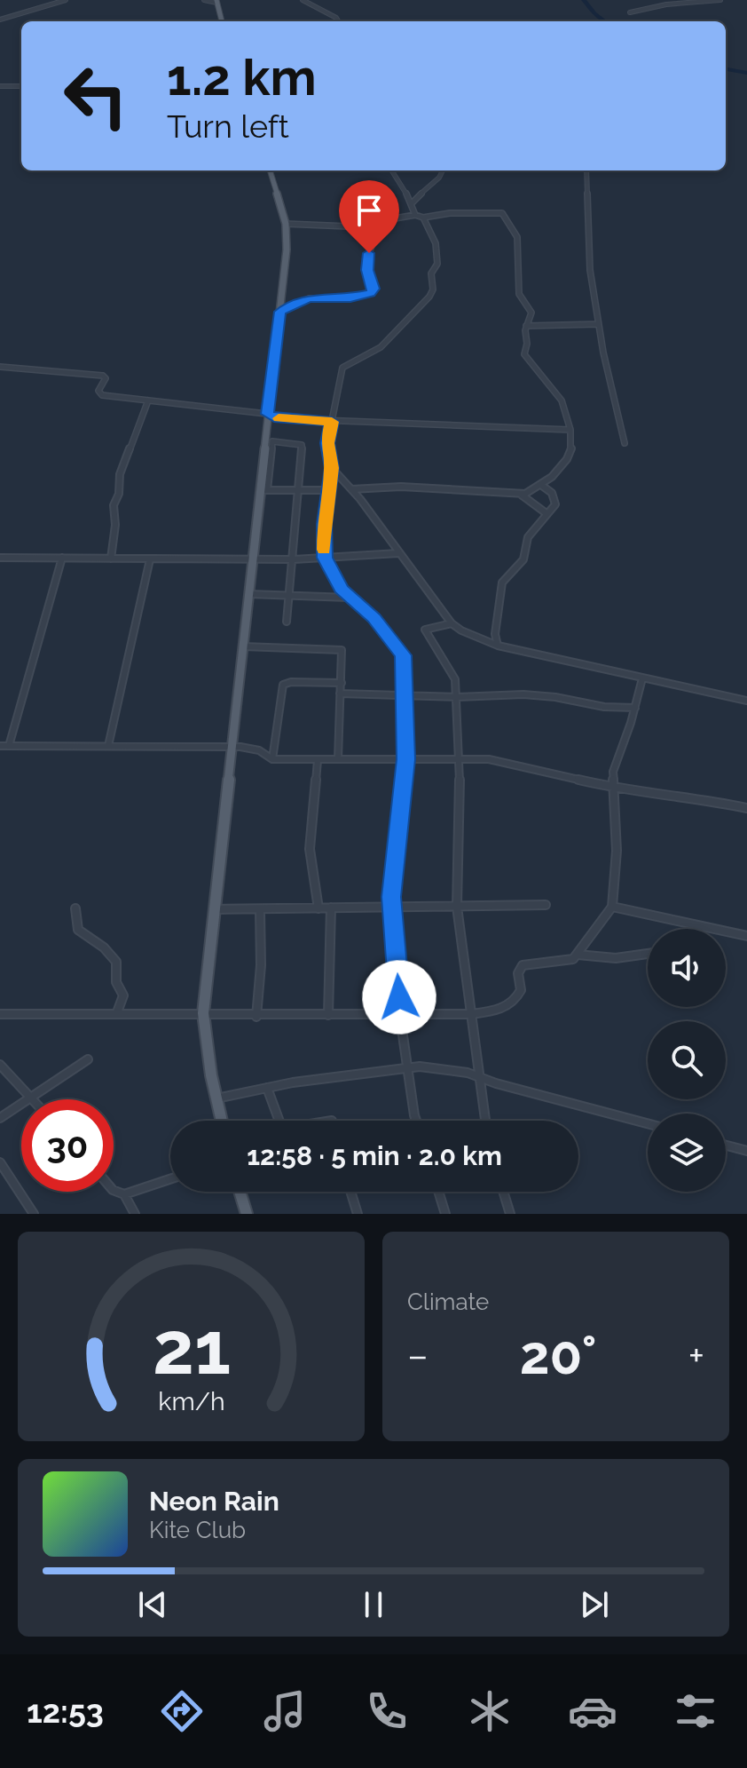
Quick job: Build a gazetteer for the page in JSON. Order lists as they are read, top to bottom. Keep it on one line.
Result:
{"page":{"turn":["1.2 km","Turn left"],"limit":"30","trip":"12:58 · 5 min · 2.0 km","tile":"Climate","heat":["−","20°","+"],"song":["Neon Rain","Kite Club"],"tabs":"12:53","gauge":["21","km/h"]}}
